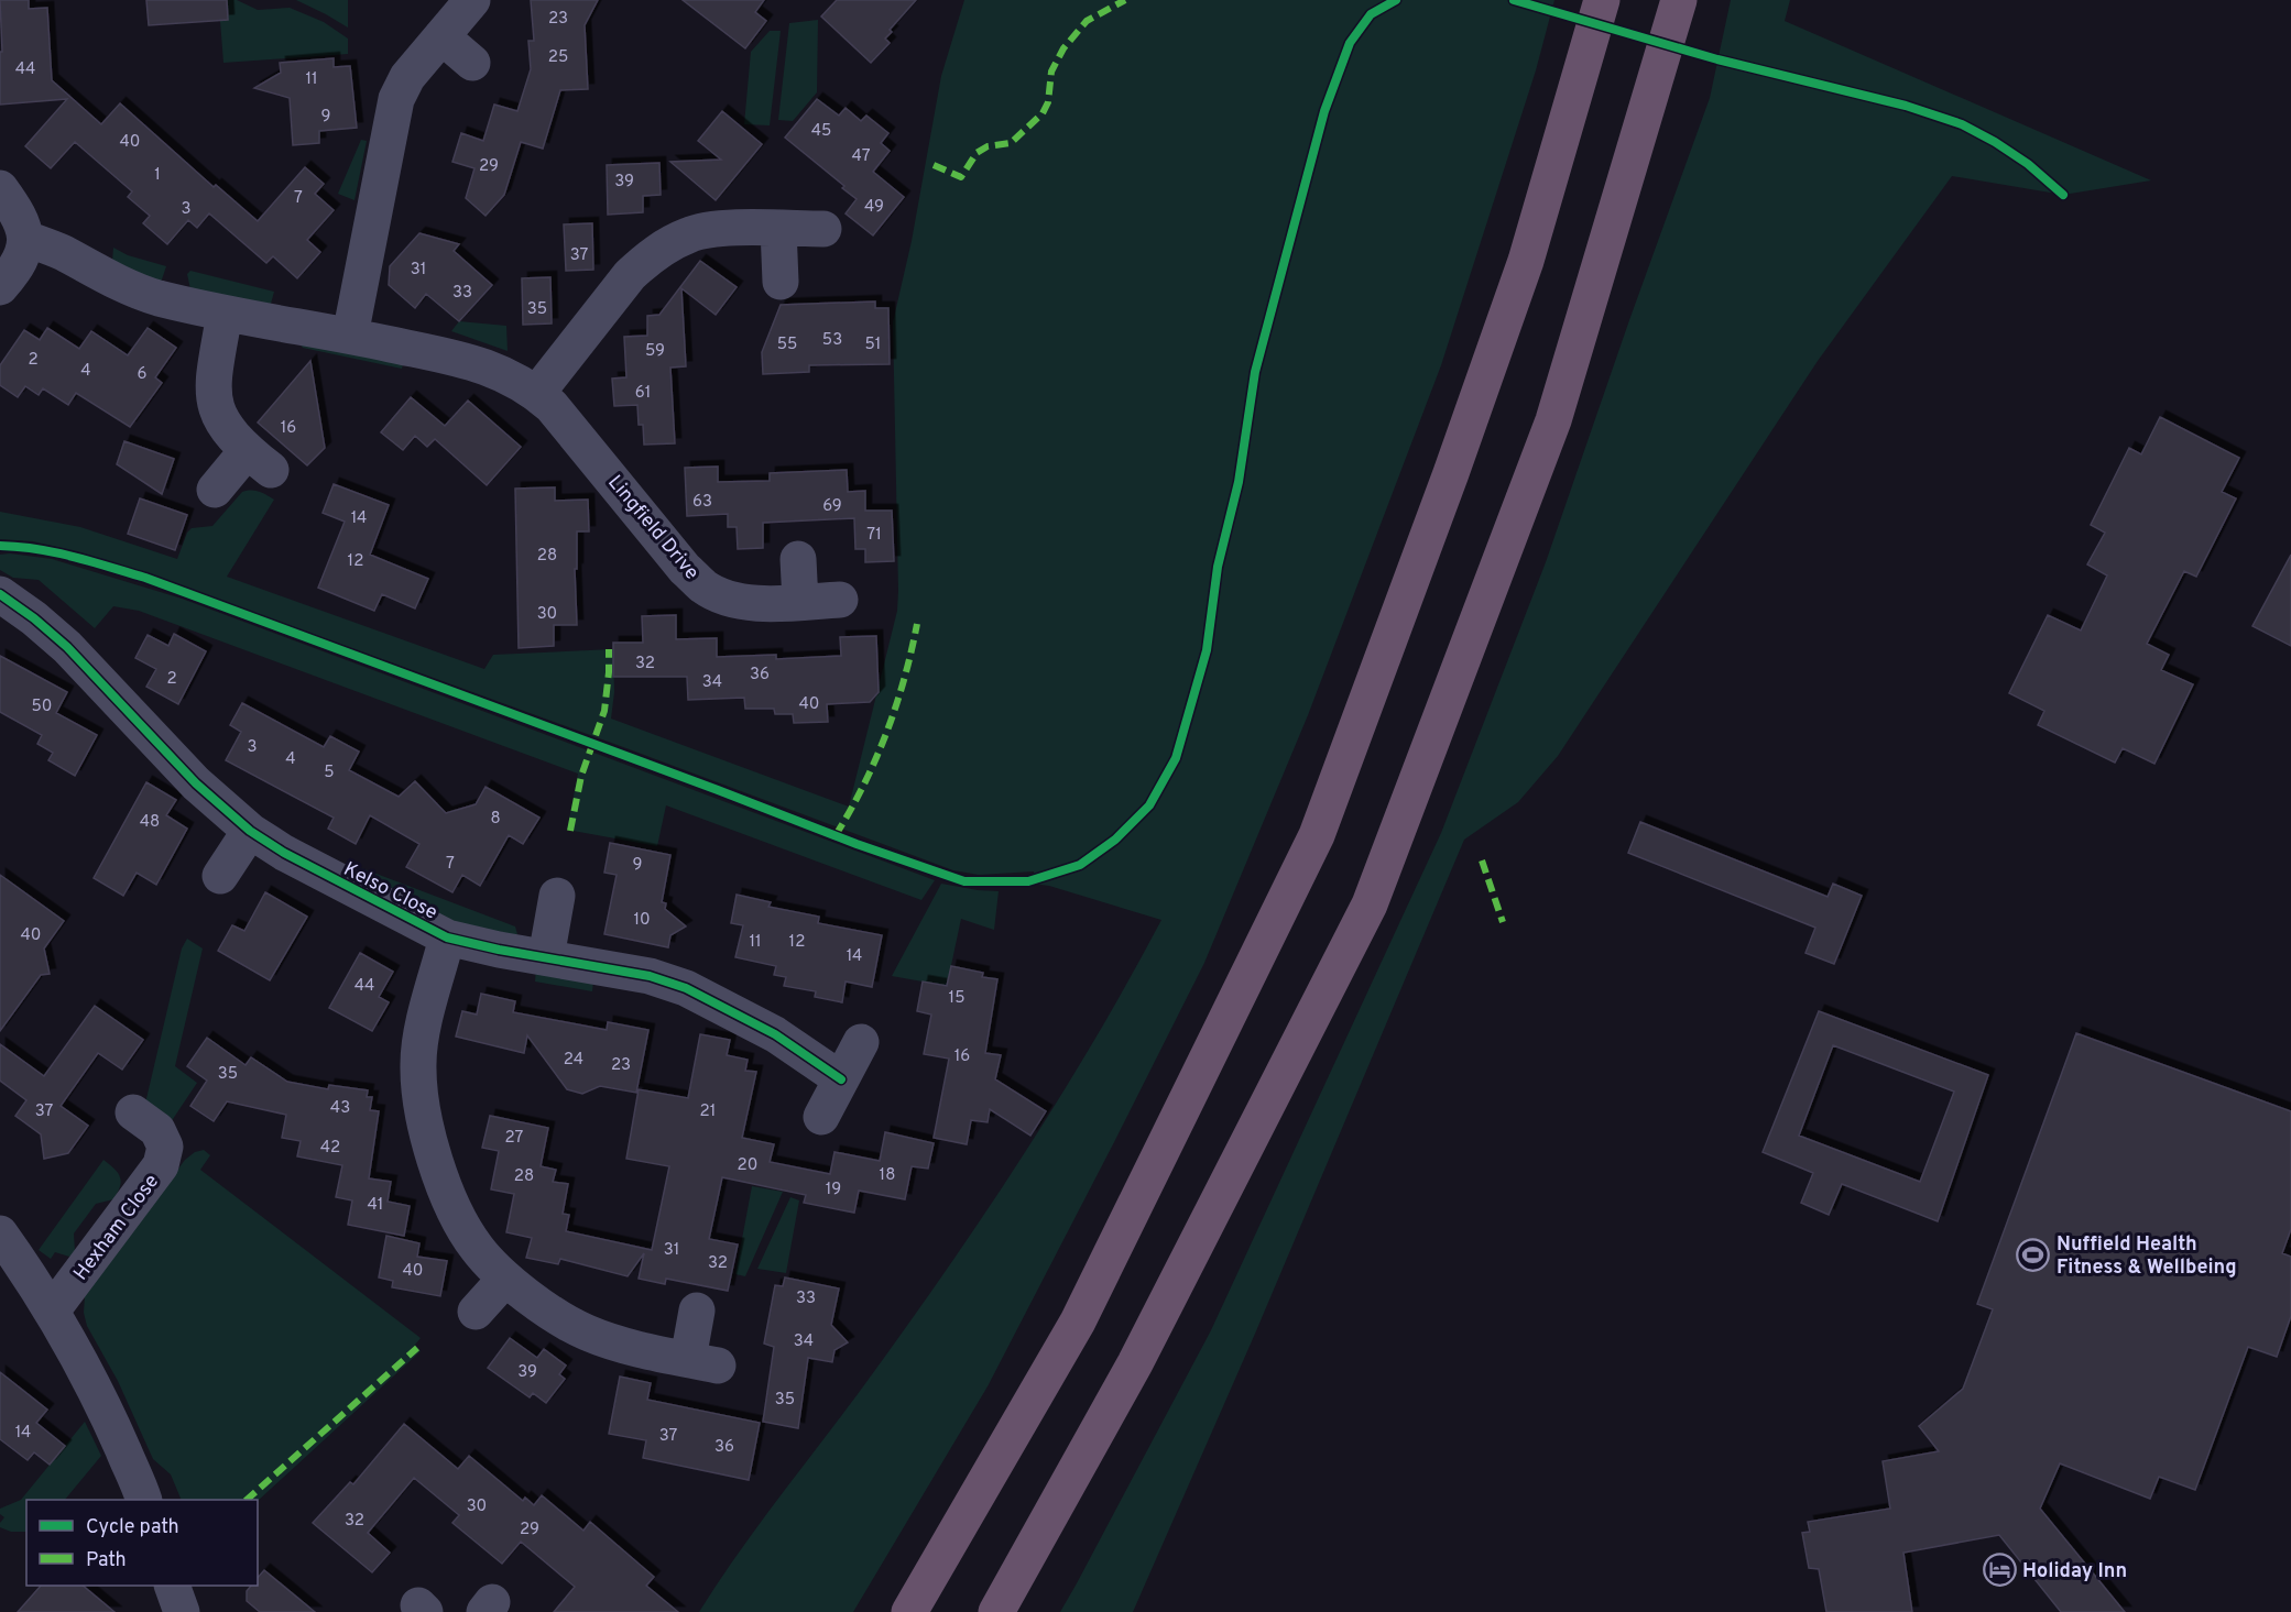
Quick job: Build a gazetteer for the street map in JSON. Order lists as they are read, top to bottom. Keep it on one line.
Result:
{"streets":{"street":["Lingfield Drive","Kelso Close","Hexham Close"]},"places":{"sports":["Nuffield Health Fitness & Wellbeing"],"hotel":["Holiday Inn"]},"house_numbers":["23","25","44","11","9","45","40","47","29","1","39","7","49","3","37","31","33","35","53","55","51","59","2","4","6","61","16","63","69","14","71","28","12","30","32","36","2","34","40","50","3","4","5","8","48","7","9","10","40","11","12","14","44","15","16","24","23","35","43","37","21","27","42","20","18","28","19","41","31","32","40","33","34","39","35","14","37","36","30","32","29"],"legend":["Cycle path","Path"]}
